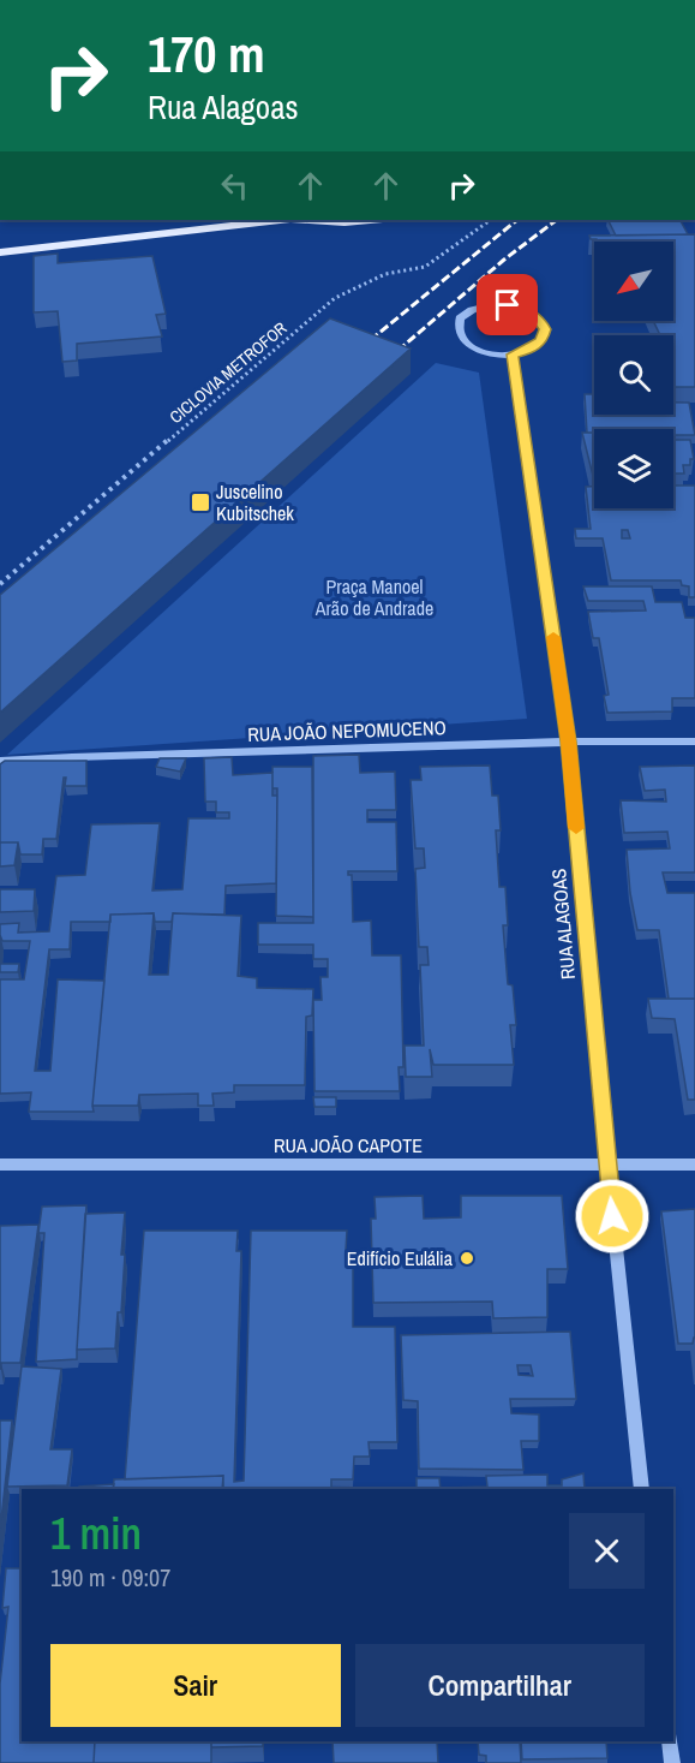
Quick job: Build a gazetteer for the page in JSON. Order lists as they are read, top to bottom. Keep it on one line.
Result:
{"streets":{"street":["RUA JOÃO NEPOMUCENO","RUA ALAGOAS","RUA JOÃO CAPOTE"],"path":["CICLOVIA METROFOR"]},"crossings":[["RUA JOÃO NEPOMUCENO","RUA ALAGOAS"],["RUA ALAGOAS","RUA JOÃO CAPOTE"]],"parks":["Praça Manoel Arão de Andrade"],"places":{"transit":["Juscelino Kubitschek"],"other":["Edifício Eulália"]},"north":"bottom left","page":{"turn":["170 m","Rua Alagoas"],"heading":["1 min","190 m · 09:07"],"buttons":["Sair","Compartilhar"]}}
